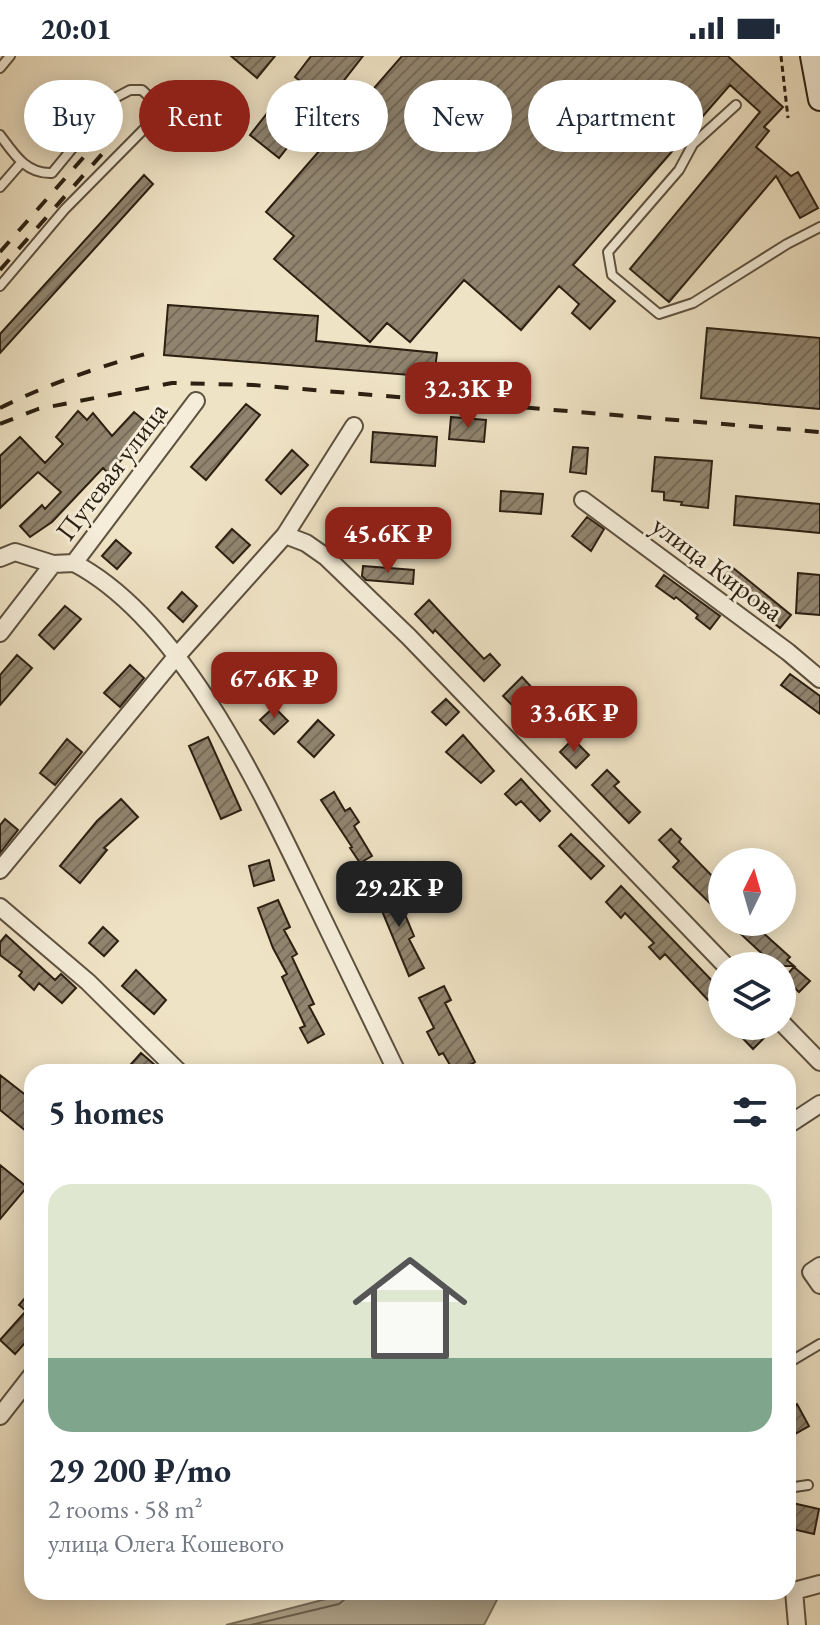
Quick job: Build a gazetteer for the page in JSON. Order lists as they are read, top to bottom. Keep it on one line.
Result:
{"streets":{"street":["Путевая улица","улица Кирова"]},"north":"top","page":{"status":"20:01","chip":["Buy","Rent","Filters","New","Apartment"],"price":["32.3K ₽","45.6K ₽","67.6K ₽","33.6K ₽","29.2K ₽"],"heading":"5 homes","list":[{"name":"29 200 ₽/mo","note":"2 rooms · 58 m² · улица Олега Кошевого"}]}}
